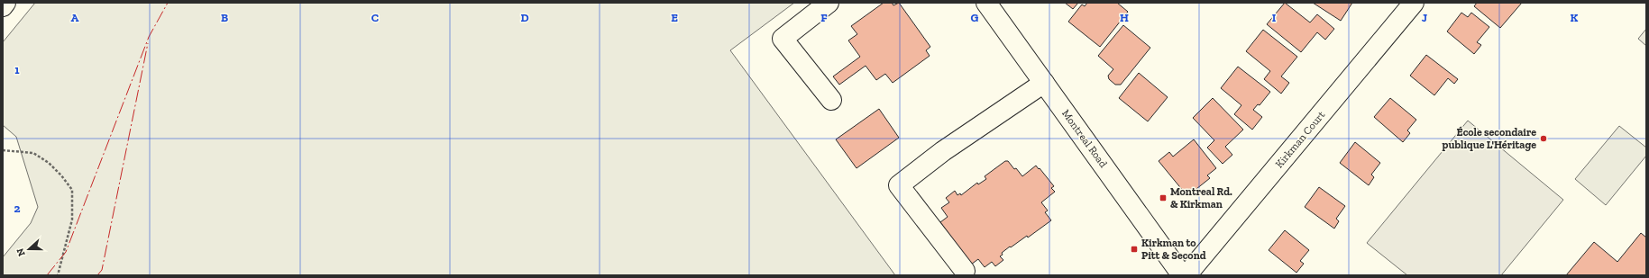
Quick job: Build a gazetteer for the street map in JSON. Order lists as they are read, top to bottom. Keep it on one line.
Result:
{"streets":{"street":["Montreal Road","Kirkman Court"]},"places":{"other":["École secondaire publique L'Héritage"],"transit":["Montreal Rd. & Kirkman","Kirkman to Pitt & Second"]},"north":"left","grid":{"columns":["A","B","C","D","E","F","G","H","I","J","K"],"rows":["1","2"]}}
